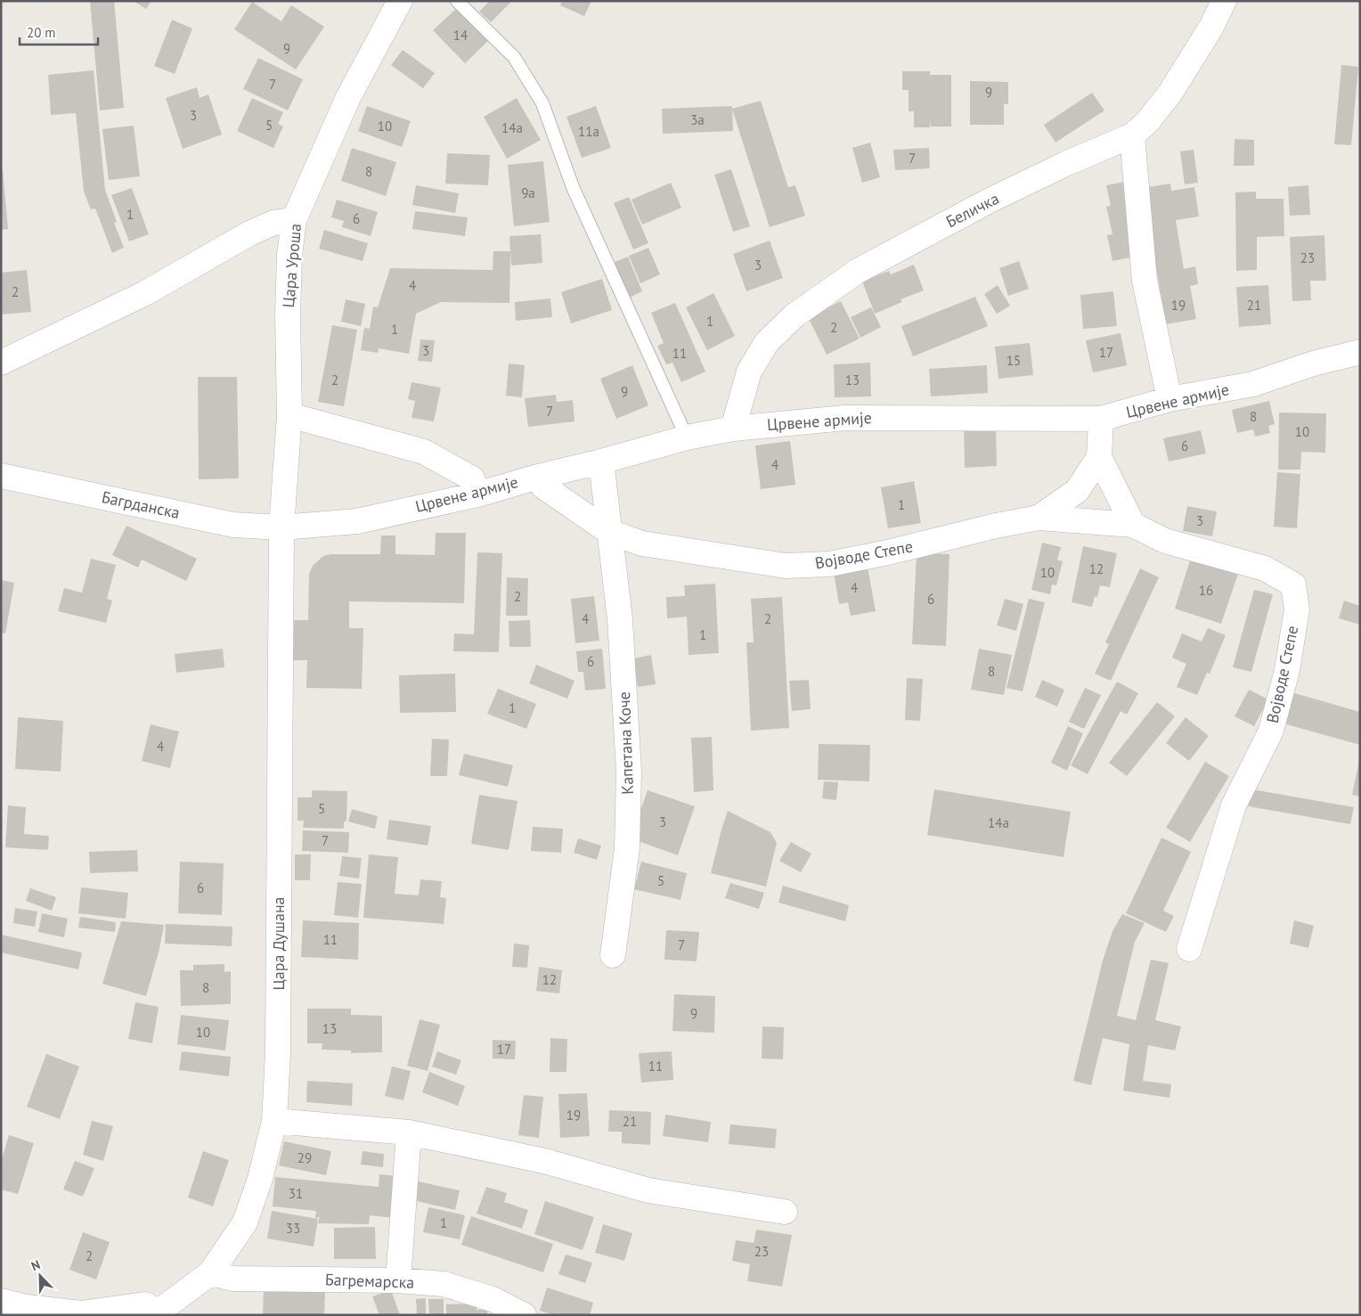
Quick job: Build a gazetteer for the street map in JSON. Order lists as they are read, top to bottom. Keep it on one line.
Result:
{"streets":{"street":["Беличка","Цара Уроша","Црвене армије","Багрданска","Војводе Степе","Капетана Коче","Цара Душана","Багремарска"]},"crossings":[["Беличка","Црвене армије"],["Цара Уроша","Црвене армије"],["Цара Уроша","Багрданска"],["Цара Уроша","Цара Душана"],["Црвене армије","Багрданска"],["Црвене армије","Капетана Коче"],["Црвене армије","Цара Душана"],["Багрданска","Цара Душана"],["Војводе Степе","Капетана Коче"],["Цара Душана","Багремарска"]],"house_numbers":["14","9","7","9","3","3a","5","10","14a","11a","7","8","9a","1","6","23","3","4","2","19","21","1","2","1","3","17","11","15","2","13","9","7","8","10","6","4","1","3","12","10","4","16","2","6","4","2","1","6","8","1","4","5","3","14a","7","5","6","11","7","12","8","9","13","10","17","11","19","21","29","31","1","33","23","2"],"scale_bar":"20 m","north":"top left"}
